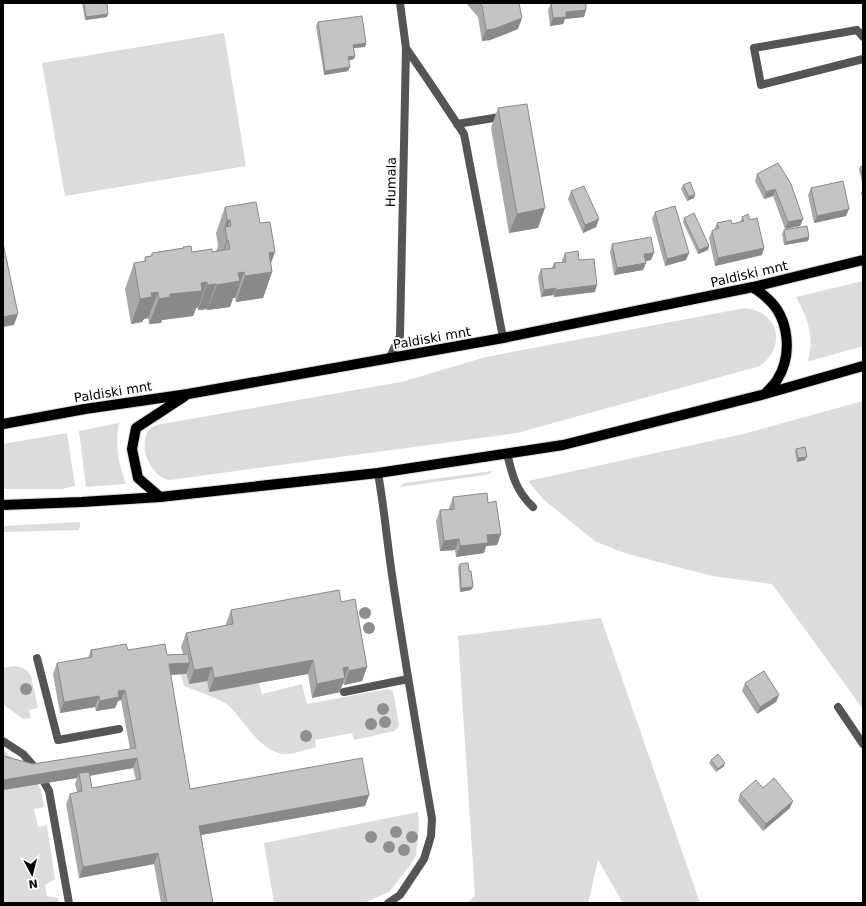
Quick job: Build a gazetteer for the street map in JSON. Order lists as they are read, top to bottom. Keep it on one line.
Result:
{"streets":{"main road":["Paldiski mnt"],"street":["Humala"]},"crossings":[["Humala","Paldiski mnt"]],"north":"bottom"}
